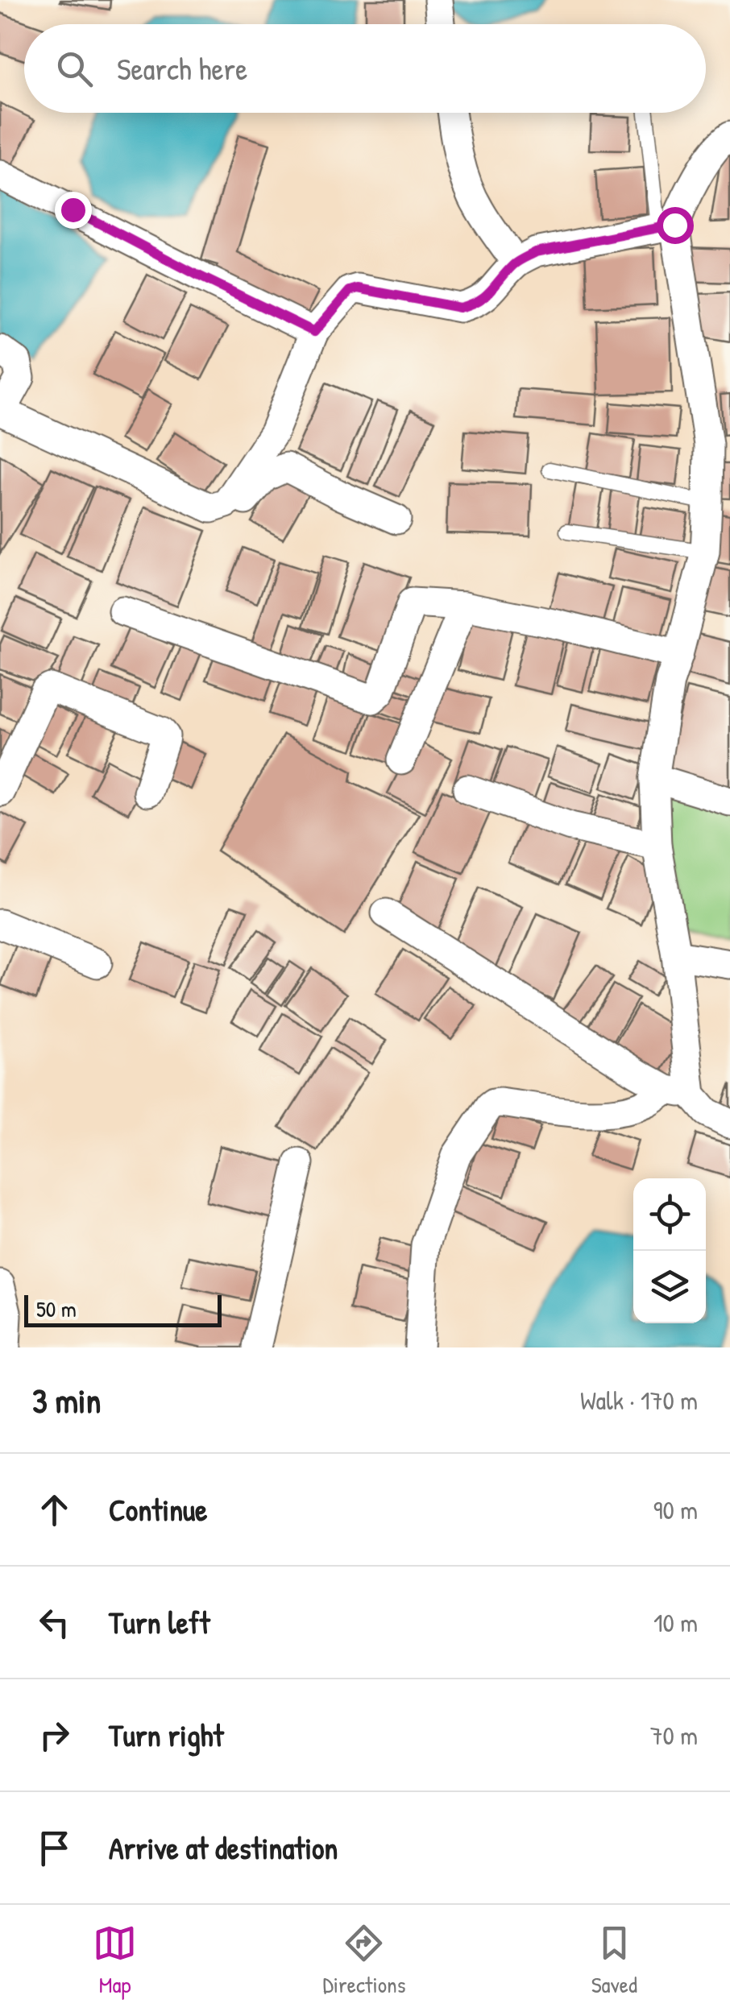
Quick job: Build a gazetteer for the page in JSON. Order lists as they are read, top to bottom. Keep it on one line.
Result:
{"scale_bar":"50 m","page":{"search":"Search here","scale":"50 m","heading":["3 min","Walk · 170 m"],"list":[["Continue","90 m"],["Turn left","10 m"],["Turn right","70 m"],"Arrive at destination"],"nav":["Map","Directions","Saved"]}}
